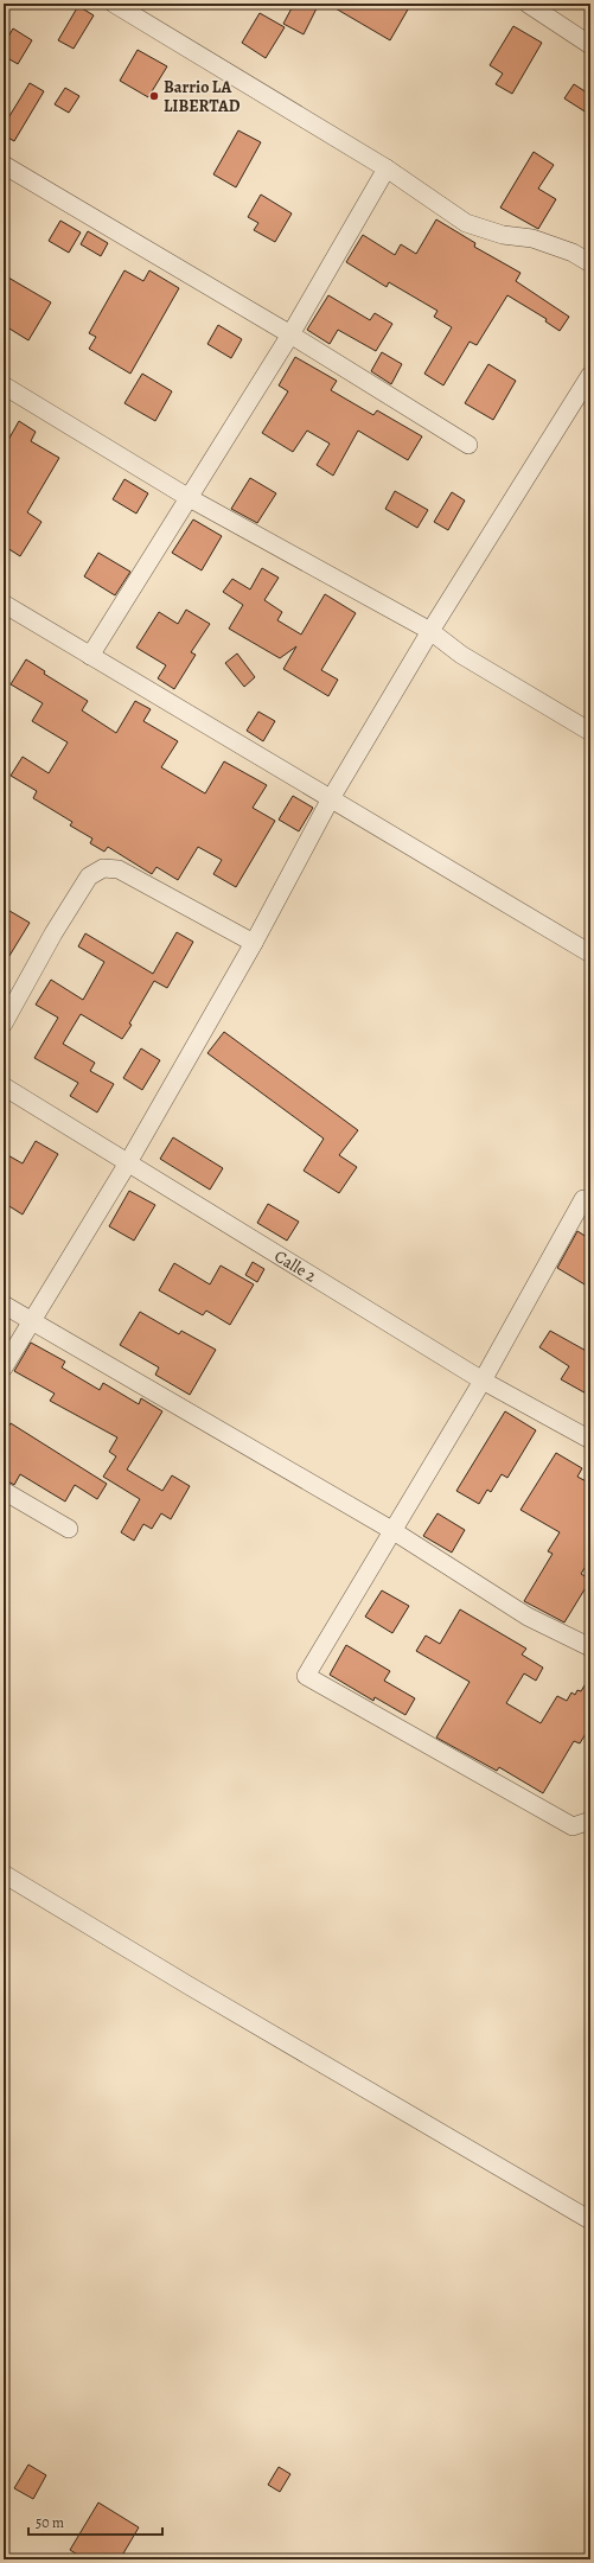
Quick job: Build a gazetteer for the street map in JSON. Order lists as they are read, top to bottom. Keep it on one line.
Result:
{"streets":{"street":["Calle 2"]},"places":["Barrio LA LIBERTAD"],"scale_bar":"50 m"}
